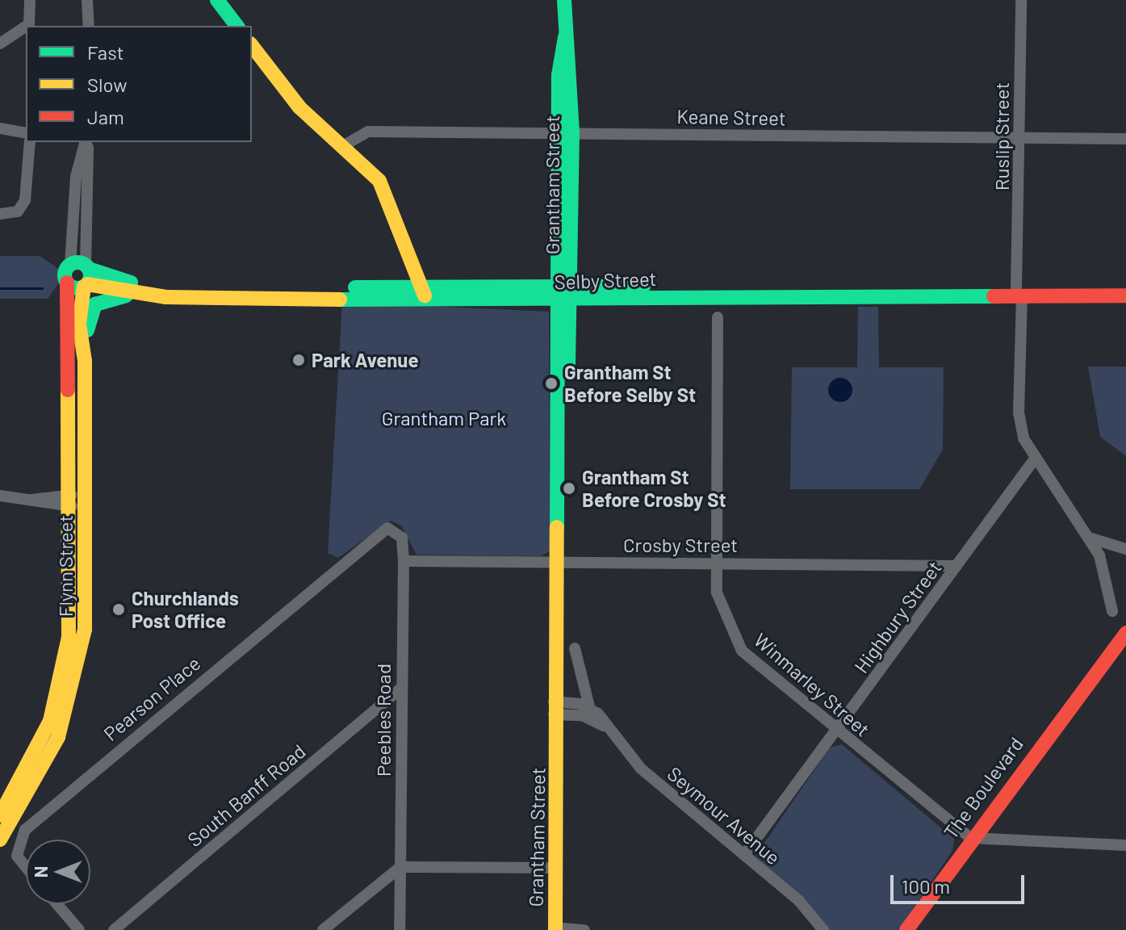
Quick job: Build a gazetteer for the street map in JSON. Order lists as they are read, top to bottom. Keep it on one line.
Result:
{"streets":{"main road":["Grantham Street","Selby Street","Flynn Street","The Boulevard"],"street":["Keane Street","Ruslip Street","Crosby Street","Highbury Street","Winmarley Street","Pearson Place","Peebles Road","South Banff Road","Seymour Avenue"]},"crossings":[["Keane Street","Ruslip Street"],["Keane Street","Grantham Street"],["Ruslip Street","Selby Street"],["Ruslip Street","Highbury Street"],["Grantham Street","Selby Street"],["Grantham Street","Crosby Street"],["Grantham Street","Seymour Avenue"],["Selby Street","Flynn Street"],["Crosby Street","Highbury Street"],["Crosby Street","Winmarley Street"],["Crosby Street","Peebles Road"],["Highbury Street","Winmarley Street"],["Highbury Street","Seymour Avenue"],["Winmarley Street","The Boulevard"],["Pearson Place","Peebles Road"],["Peebles Road","South Banff Road"]],"parks":["Grantham Park"],"places":["Park Avenue","Grantham St Before Selby St","Grantham St Before Crosby St","Churchlands Post Office"],"legend":["Fast","Slow","Jam"],"scale_bar":"100 m","north":"left"}
